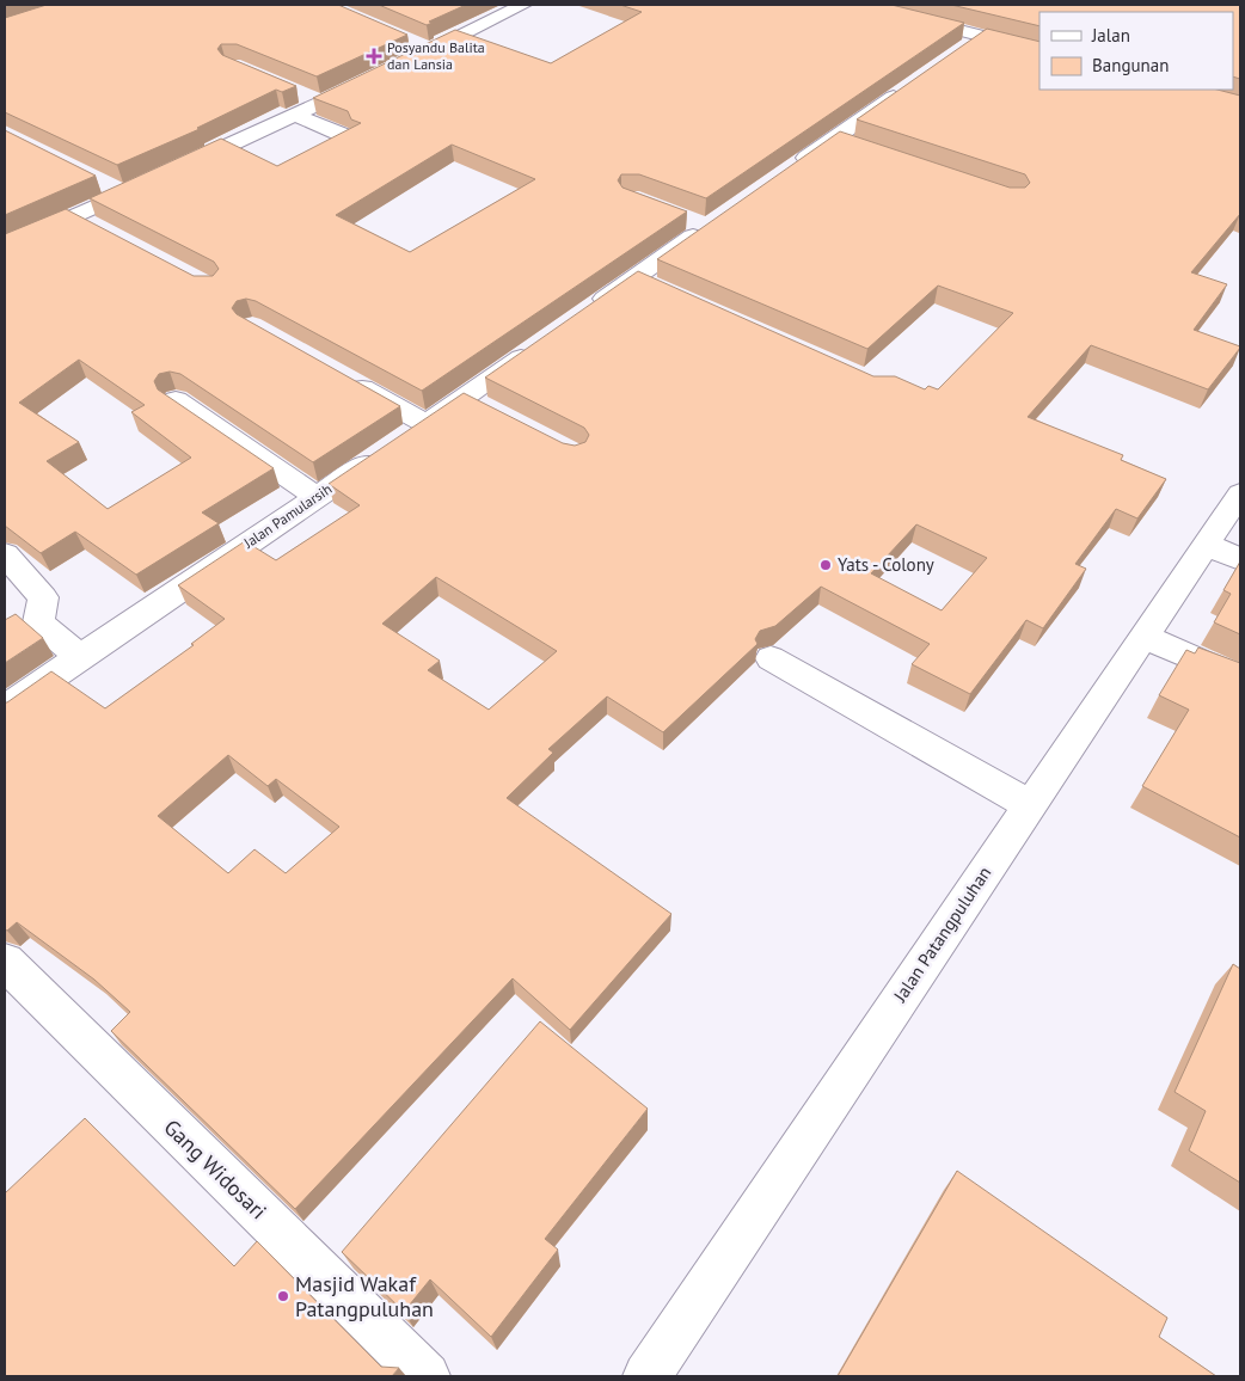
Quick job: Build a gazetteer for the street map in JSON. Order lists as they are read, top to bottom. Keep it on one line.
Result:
{"streets":{"street":["Jalan Pamularsih","Jalan Patangpuluhan","Gang Widosari"]},"places":{"health":["Posyandu Balita dan Lansia"],"other":["Yats - Colony","Masjid Wakaf Patangpuluhan"]},"legend":["Jalan","Bangunan"]}
